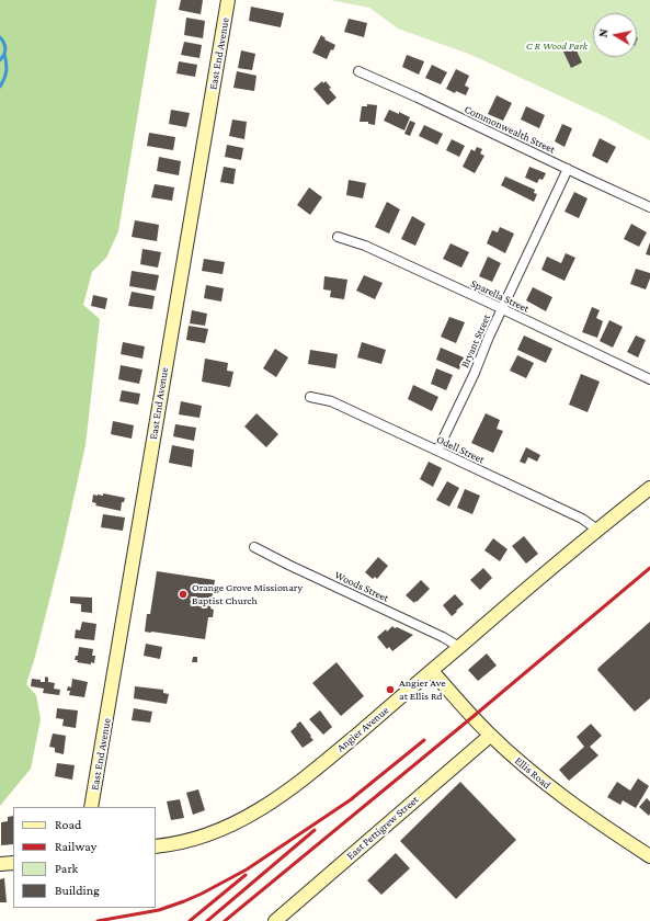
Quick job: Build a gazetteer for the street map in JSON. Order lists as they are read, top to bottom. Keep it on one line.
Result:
{"streets":{"street":["East End Avenue","Commonwealth Street","Sparella Street","Bryant Street","Odell Street","Woods Street","Angier Avenue","Ellis Road","East Pettigrew Street"]},"crossings":[["Commonwealth Street","Bryant Street"],["Sparella Street","Bryant Street"],["Bryant Street","Odell Street"],["Odell Street","Angier Avenue"],["Woods Street","Angier Avenue"],["Angier Avenue","Ellis Road"],["Ellis Road","East Pettigrew Street"]],"parks":["C R Wood Park"],"places":["Orange Grove Missionary Baptist Church","Angier Ave at Ellis Rd"],"legend":["Road","Railway","Park","Building"],"north":"left"}
